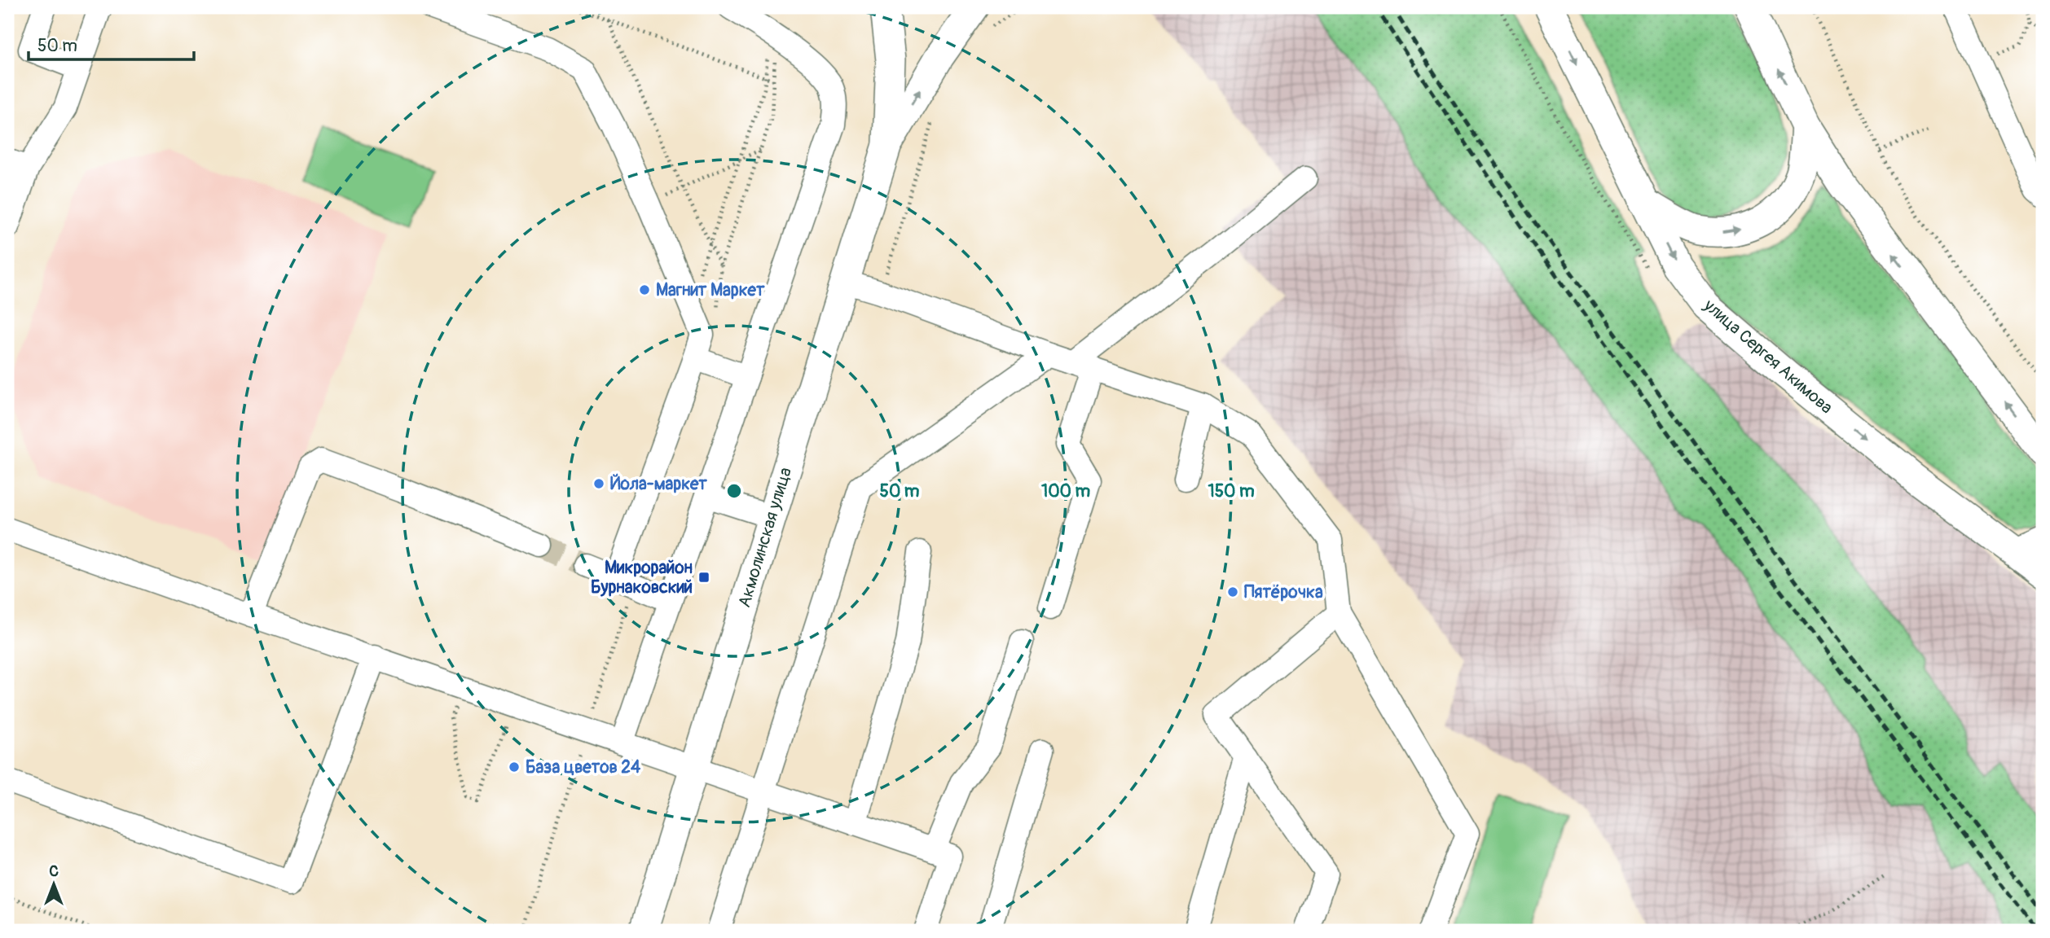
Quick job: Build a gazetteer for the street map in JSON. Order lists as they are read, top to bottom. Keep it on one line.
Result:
{"streets":{"main road":["улица Сергея Акимова","Акмолинская улица"]},"places":{"other":["Магнит Маркет","Йола-маркет","Пятёрочка","База цветов 24"],"transit":["Микрорайон Бурнаковский"]},"scale_bar":"50 m","north":"top","rings":["50 m","100 m","150 m"]}
